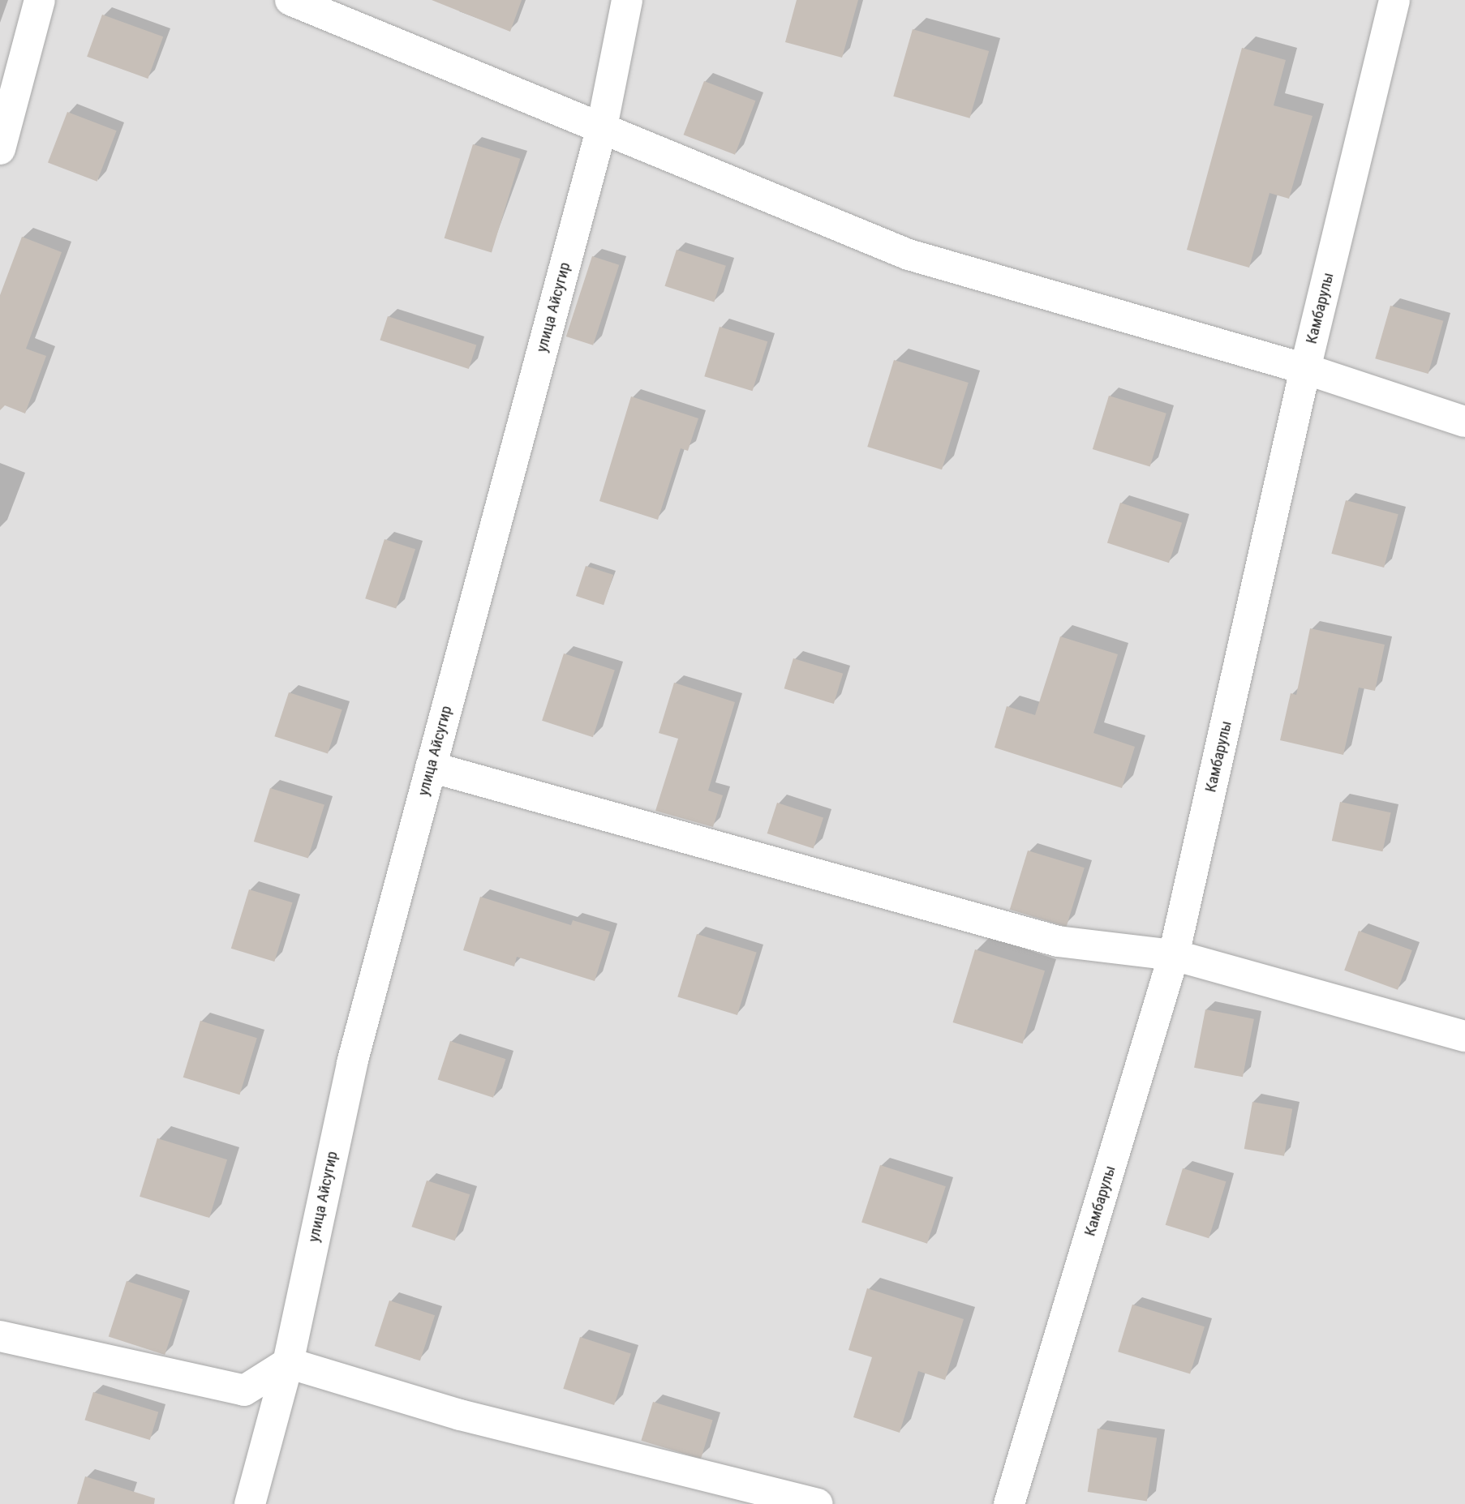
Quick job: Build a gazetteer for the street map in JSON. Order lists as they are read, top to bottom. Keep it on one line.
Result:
{"streets":{"street":["улица Айсугир","Камбарулы"]}}
